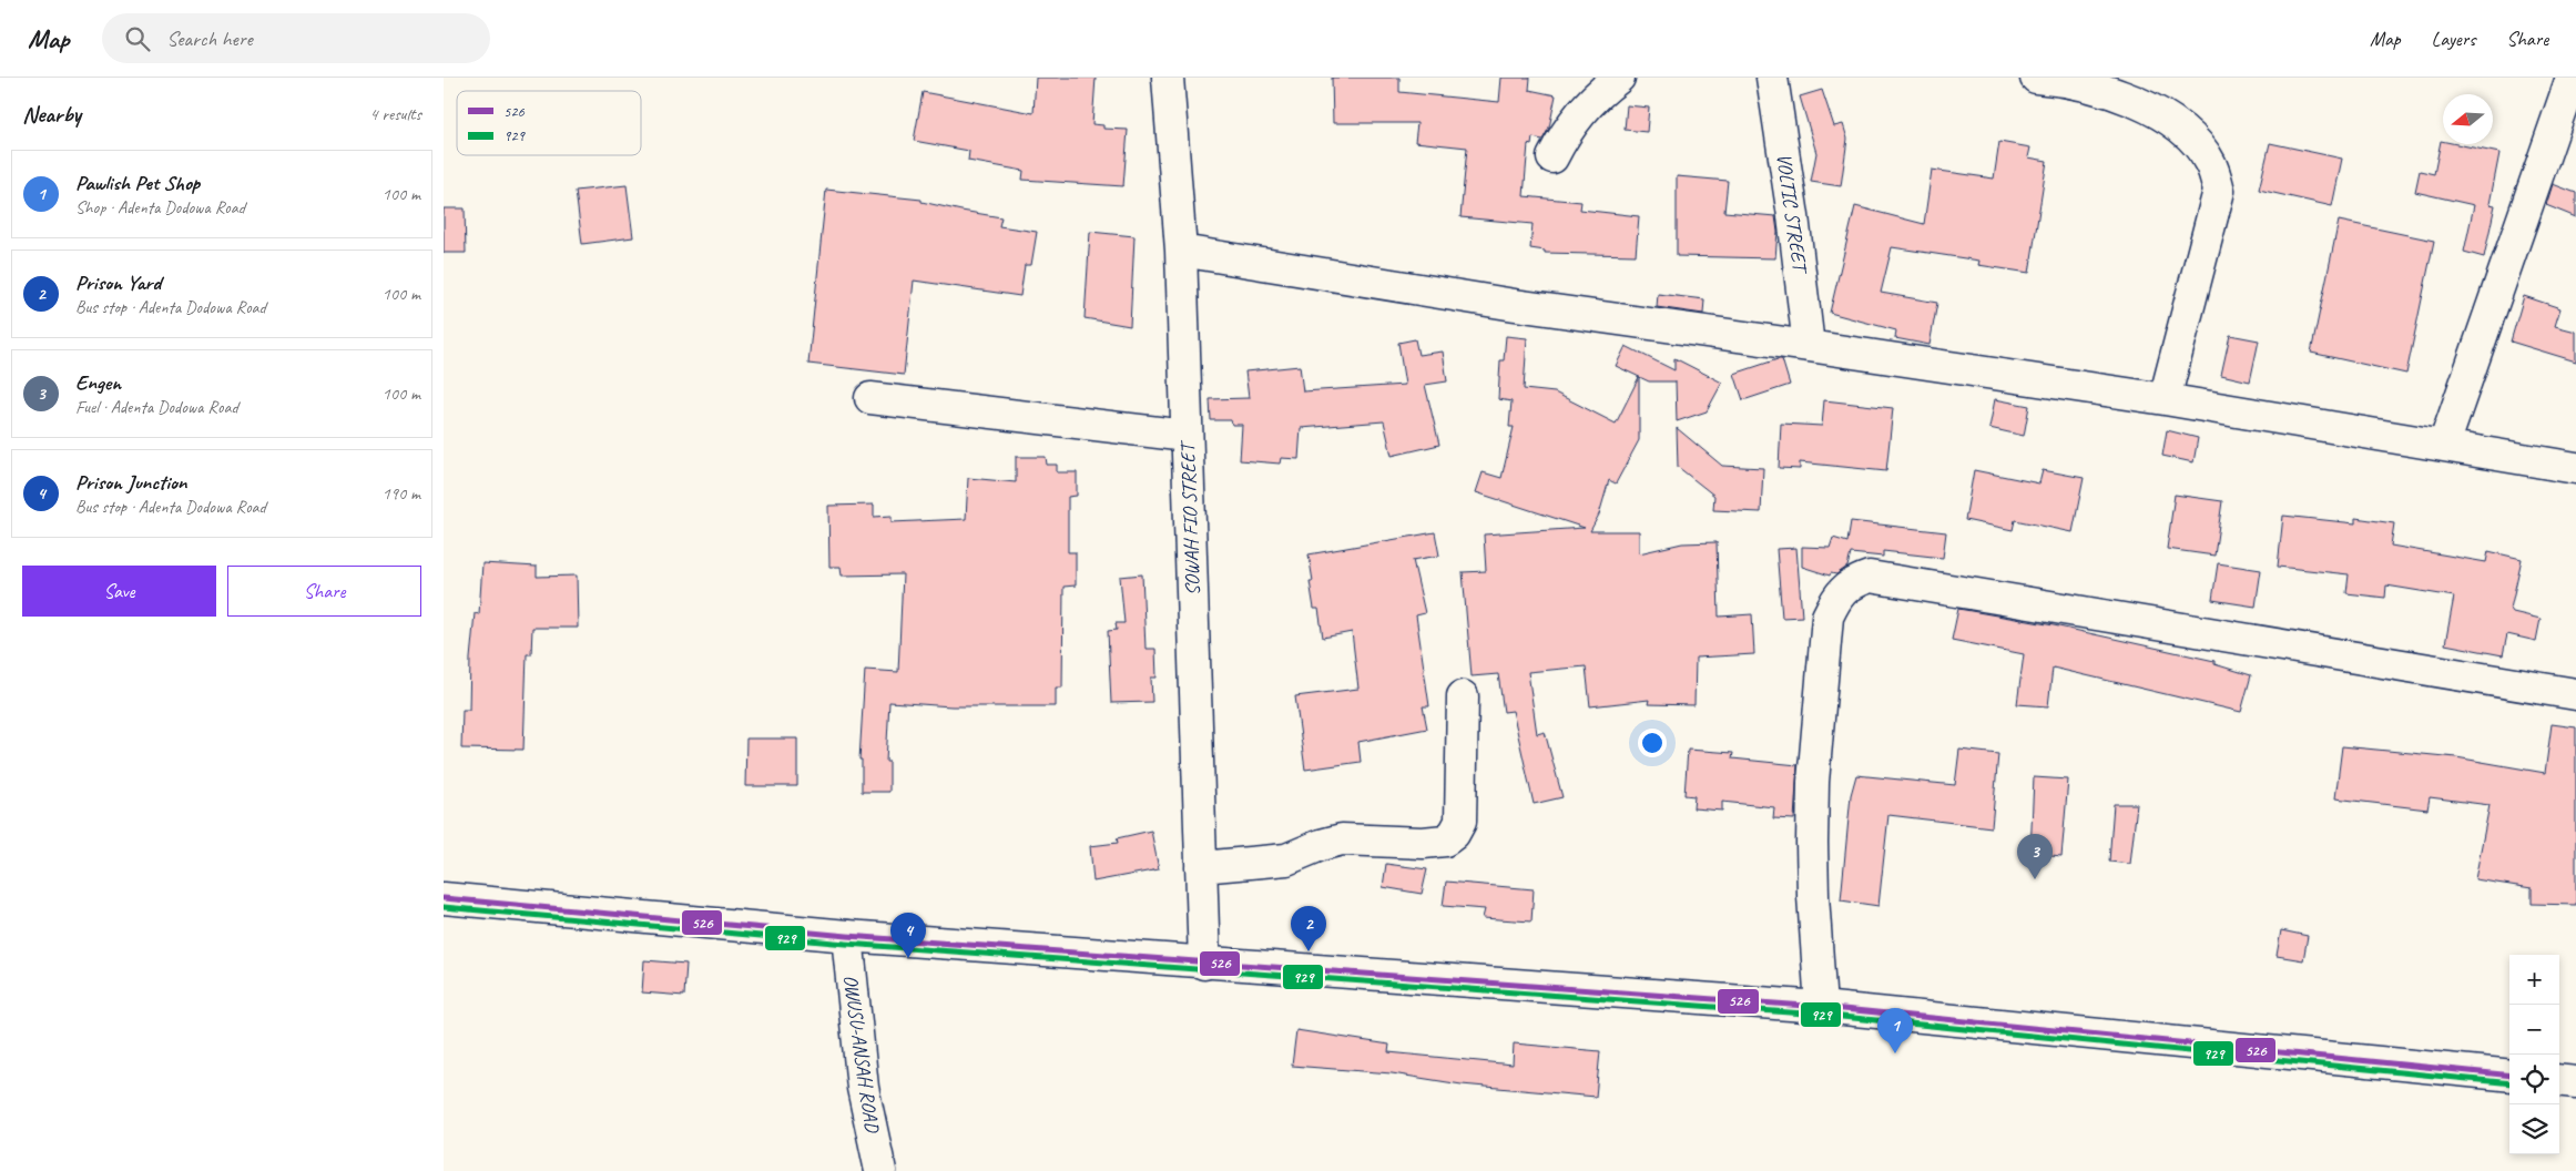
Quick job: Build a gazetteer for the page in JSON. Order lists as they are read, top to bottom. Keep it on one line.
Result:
{"streets":{"street":["VOLTIC STREET","SOWAH FIO STREET","OWUSU-ANSAH ROAD"]},"lines":["transit line 526","transit line 929"],"legend":["526","929"],"north":"left","page":{"header":"Map","search":"Search here","nav":["Map","Layers","Share"],"heading":["Nearby","4 results"],"list":[{"mark":"1","name":"Pawlish Pet Shop","note":"Shop · Adenta Dodowa Road","value":"100 m"},{"mark":"2","name":"Prison Yard","note":"Bus stop · Adenta Dodowa Road","value":"100 m"},{"mark":"3","name":"Engen","note":"Fuel · Adenta Dodowa Road","value":"100 m"},{"mark":"4","name":"Prison Junction","note":"Bus stop · Adenta Dodowa Road","value":"190 m"}],"buttons":["Save","Share"],"pins":["3","2","4","1"],"map_buttons":["+","−"]}}
